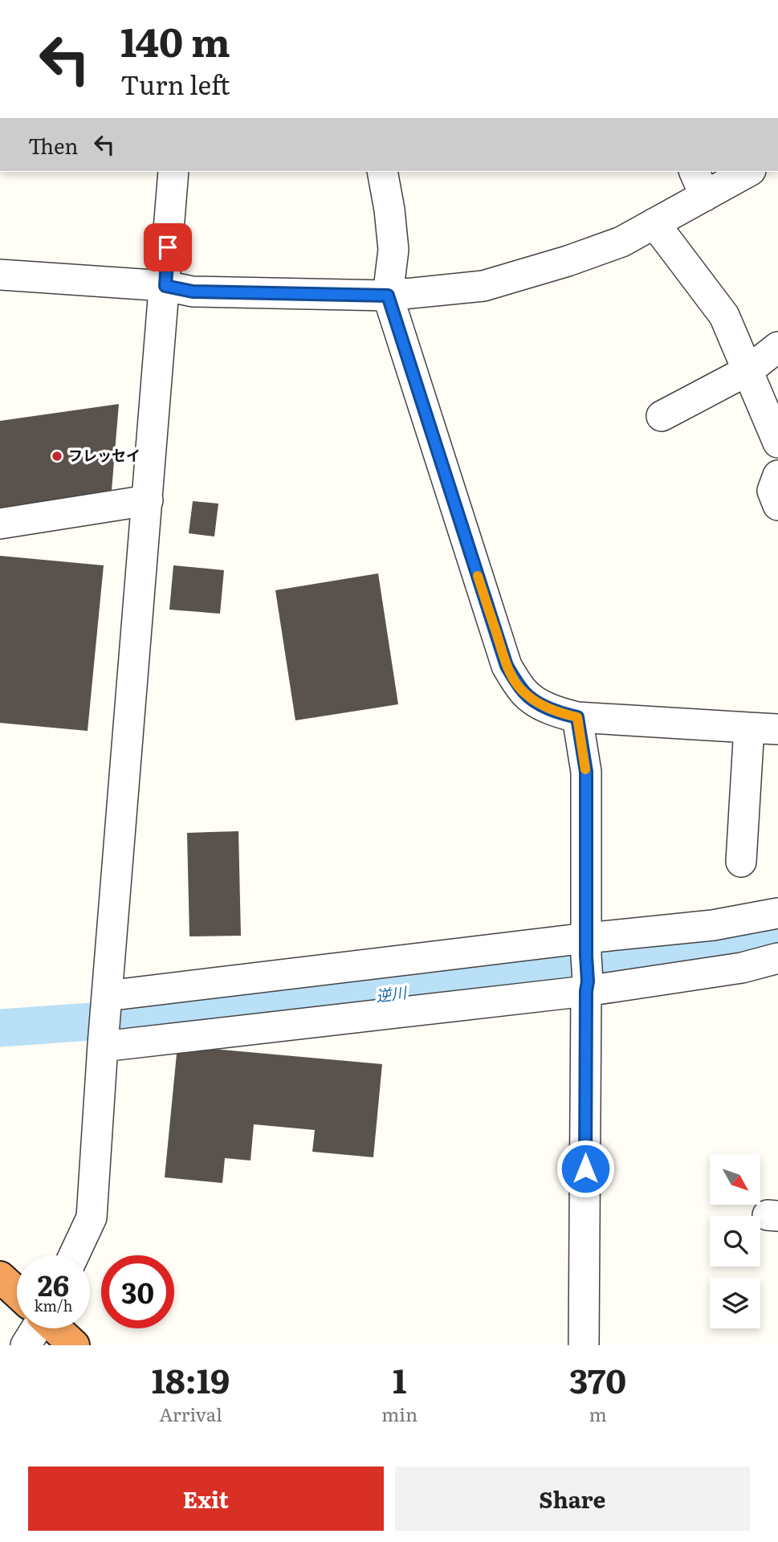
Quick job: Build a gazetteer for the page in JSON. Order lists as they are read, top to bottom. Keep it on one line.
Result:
{"water":["逆川"],"places":["フレッセイ"],"north":"bottom right","page":{"turn":["140 m","Turn left"],"then":"Then","speed":"26 km/h","limit":"30","eta":["18:19","Arrival","1","min","370","m"],"buttons":["Exit","Share"]}}
